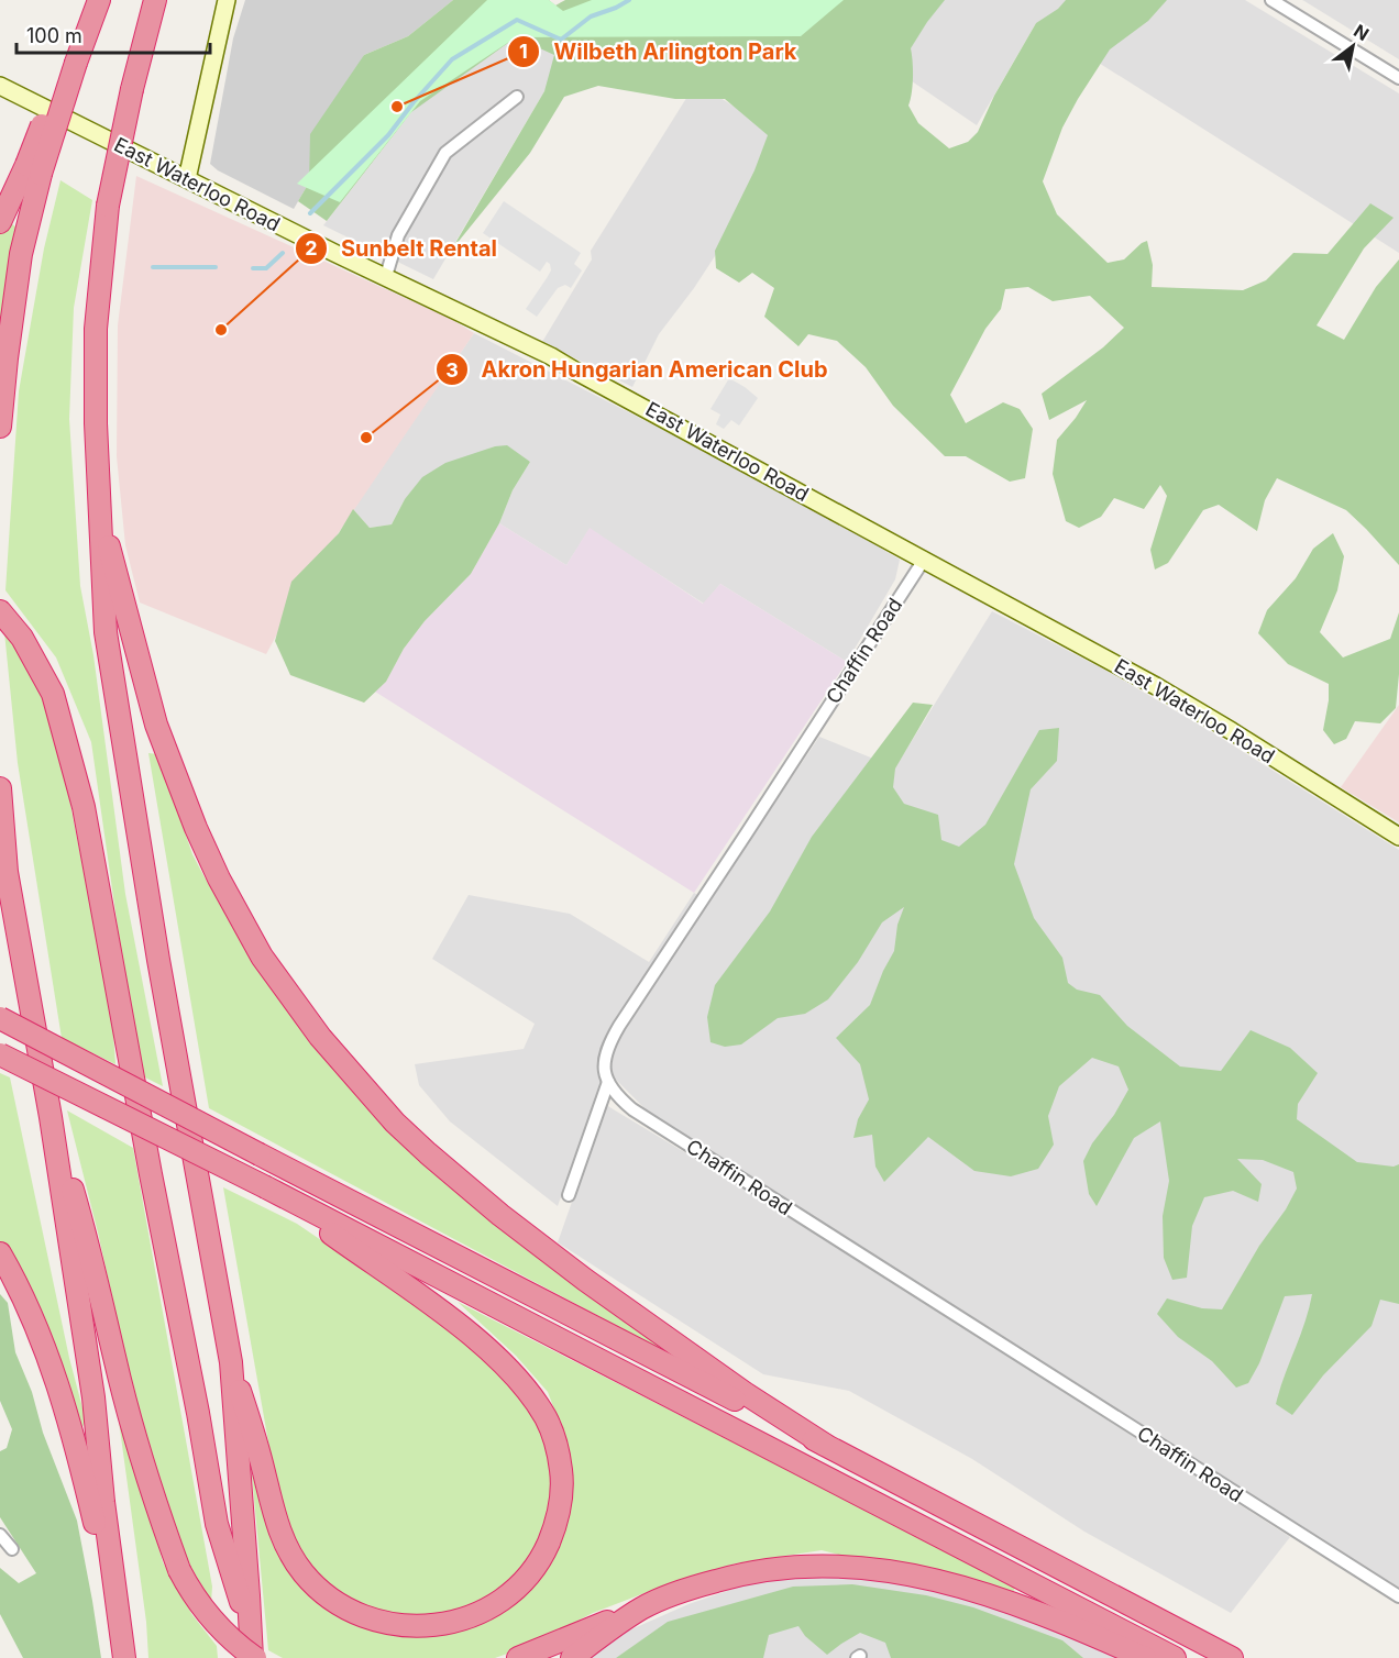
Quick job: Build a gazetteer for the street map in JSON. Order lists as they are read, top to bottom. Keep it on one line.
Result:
{"streets":{"main road":["East Waterloo Road"],"street":["Chaffin Road"]},"crossings":[["East Waterloo Road","Chaffin Road"]],"places":["Wilbeth Arlington Park","Sunbelt Rental","Akron Hungarian American Club"],"scale_bar":"100 m","north":"top right"}
